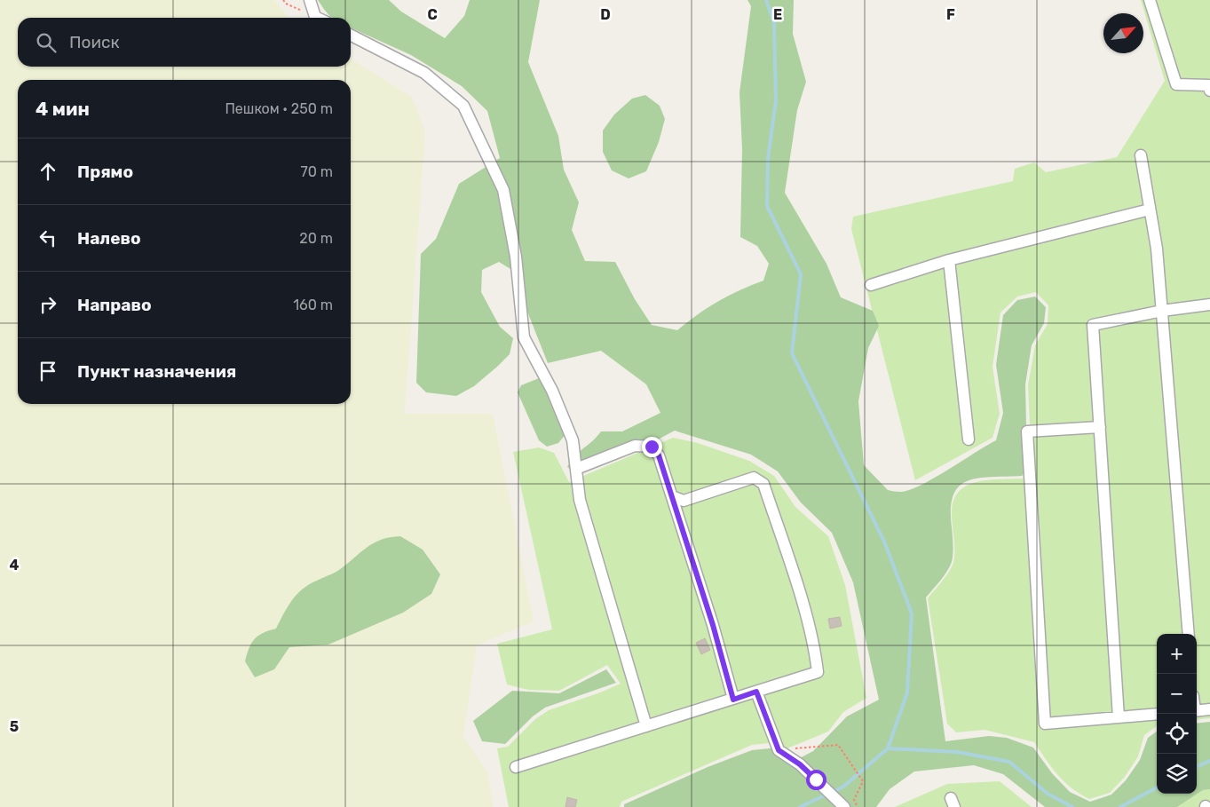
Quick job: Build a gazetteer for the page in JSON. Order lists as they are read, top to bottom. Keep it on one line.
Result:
{"north":"top right","page":{"search":"Поиск","heading":["4 мин","Пешком · 250 m"],"list":[["Прямо","70 m"],["Налево","20 m"],["Направо","160 m"],"Пункт назначения"],"map_buttons":["+","−"]},"grid":{"columns":["C","D","E","F"],"rows":["4","5"]}}
